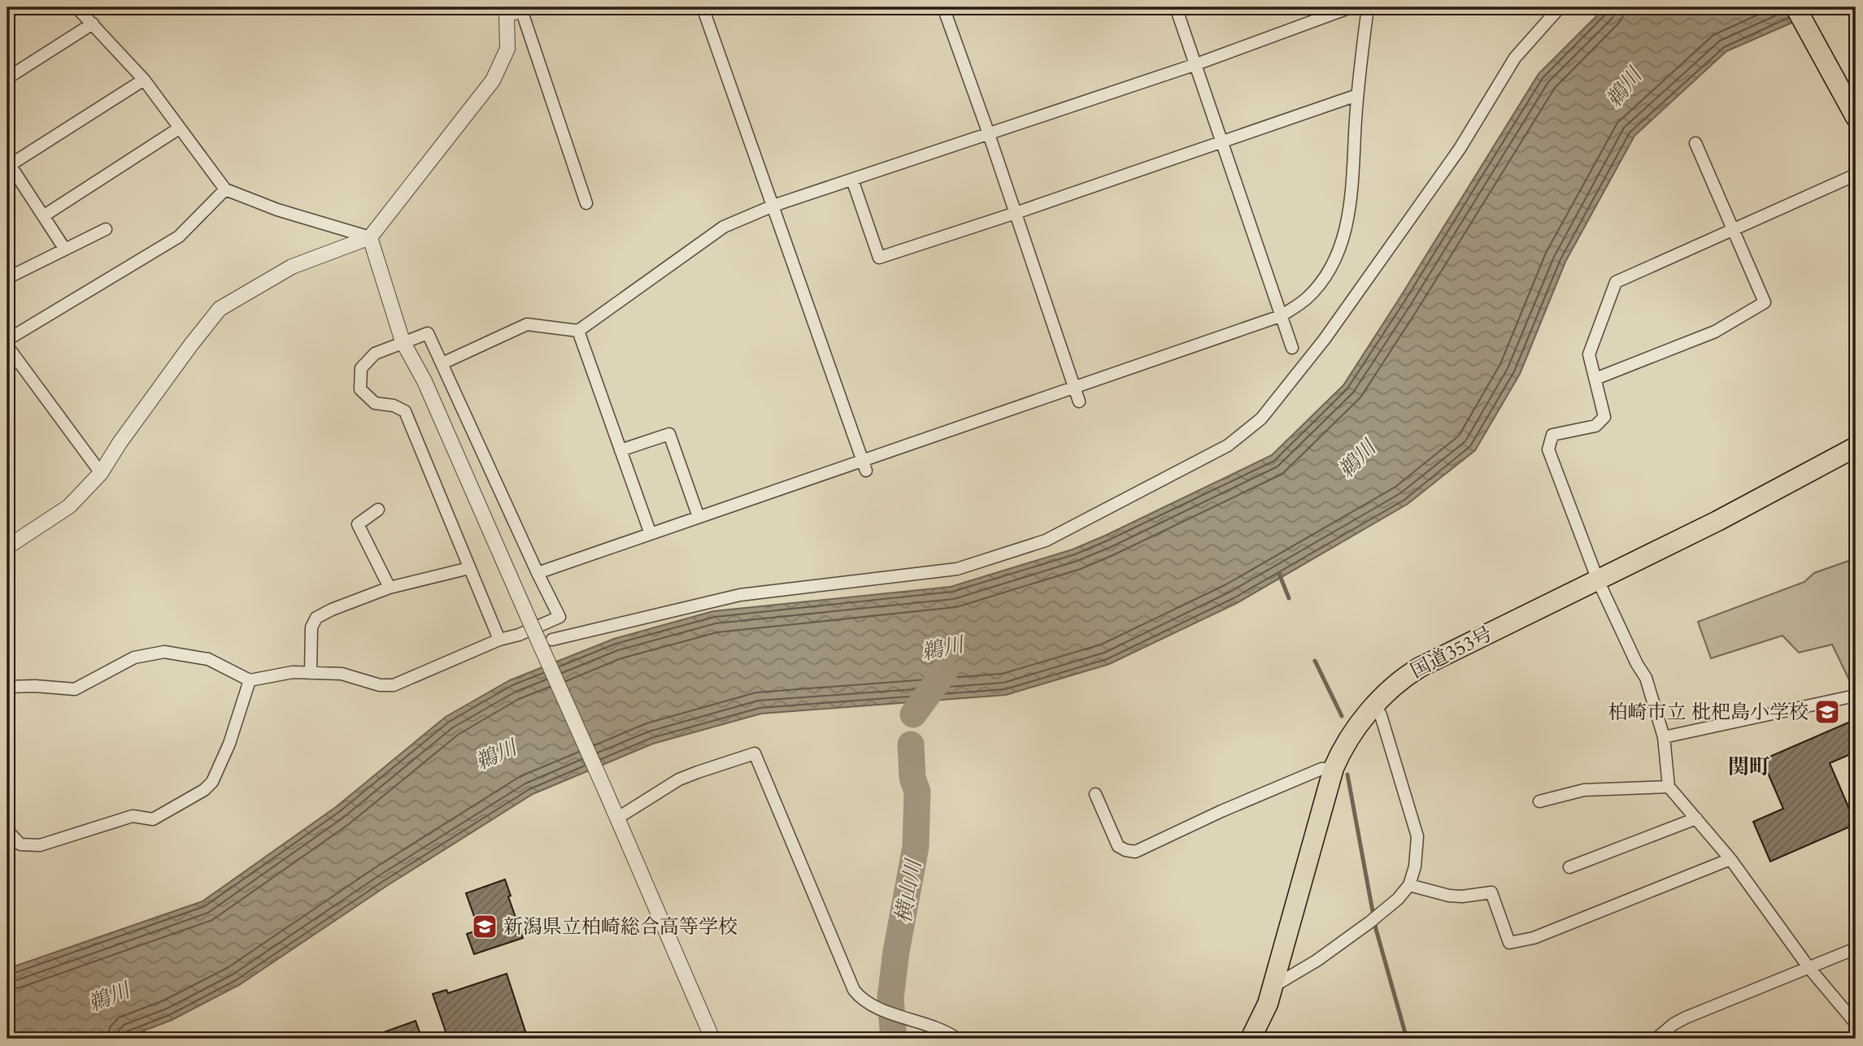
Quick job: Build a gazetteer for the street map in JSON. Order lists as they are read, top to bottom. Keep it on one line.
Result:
{"streets":{"highway":["国道353号"]},"districts":["関町"],"water":["鵜川","横山川"],"places":{"school or university":["柏崎市立 枇杷島小学校","新潟県立柏崎総合高等学校"]}}
